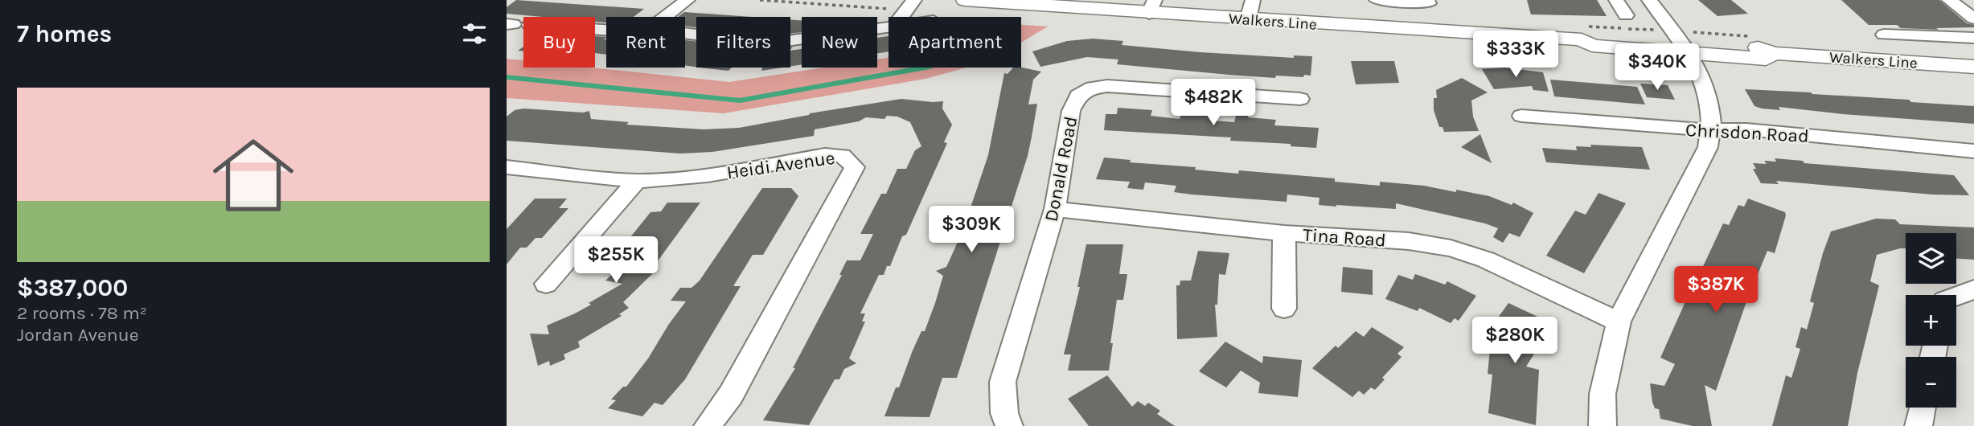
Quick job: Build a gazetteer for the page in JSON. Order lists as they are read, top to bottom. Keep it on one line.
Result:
{"streets":{"main road":["Walkers Line"],"street":["Chrisdon Road","Heidi Avenue","Donald Road","Tina Road"]},"crossings":[["Donald Road","Tina Road"]],"page":{"heading":"7 homes","chip":["Buy","Rent","Filters","New","Apartment"],"price":["$333K","$340K","$482K","$309K","$255K","$387K","$280K"],"list":[{"name":"$387,000","note":"2 rooms · 78 m² · Jordan Avenue"}],"map_buttons":["+","−"]}}
